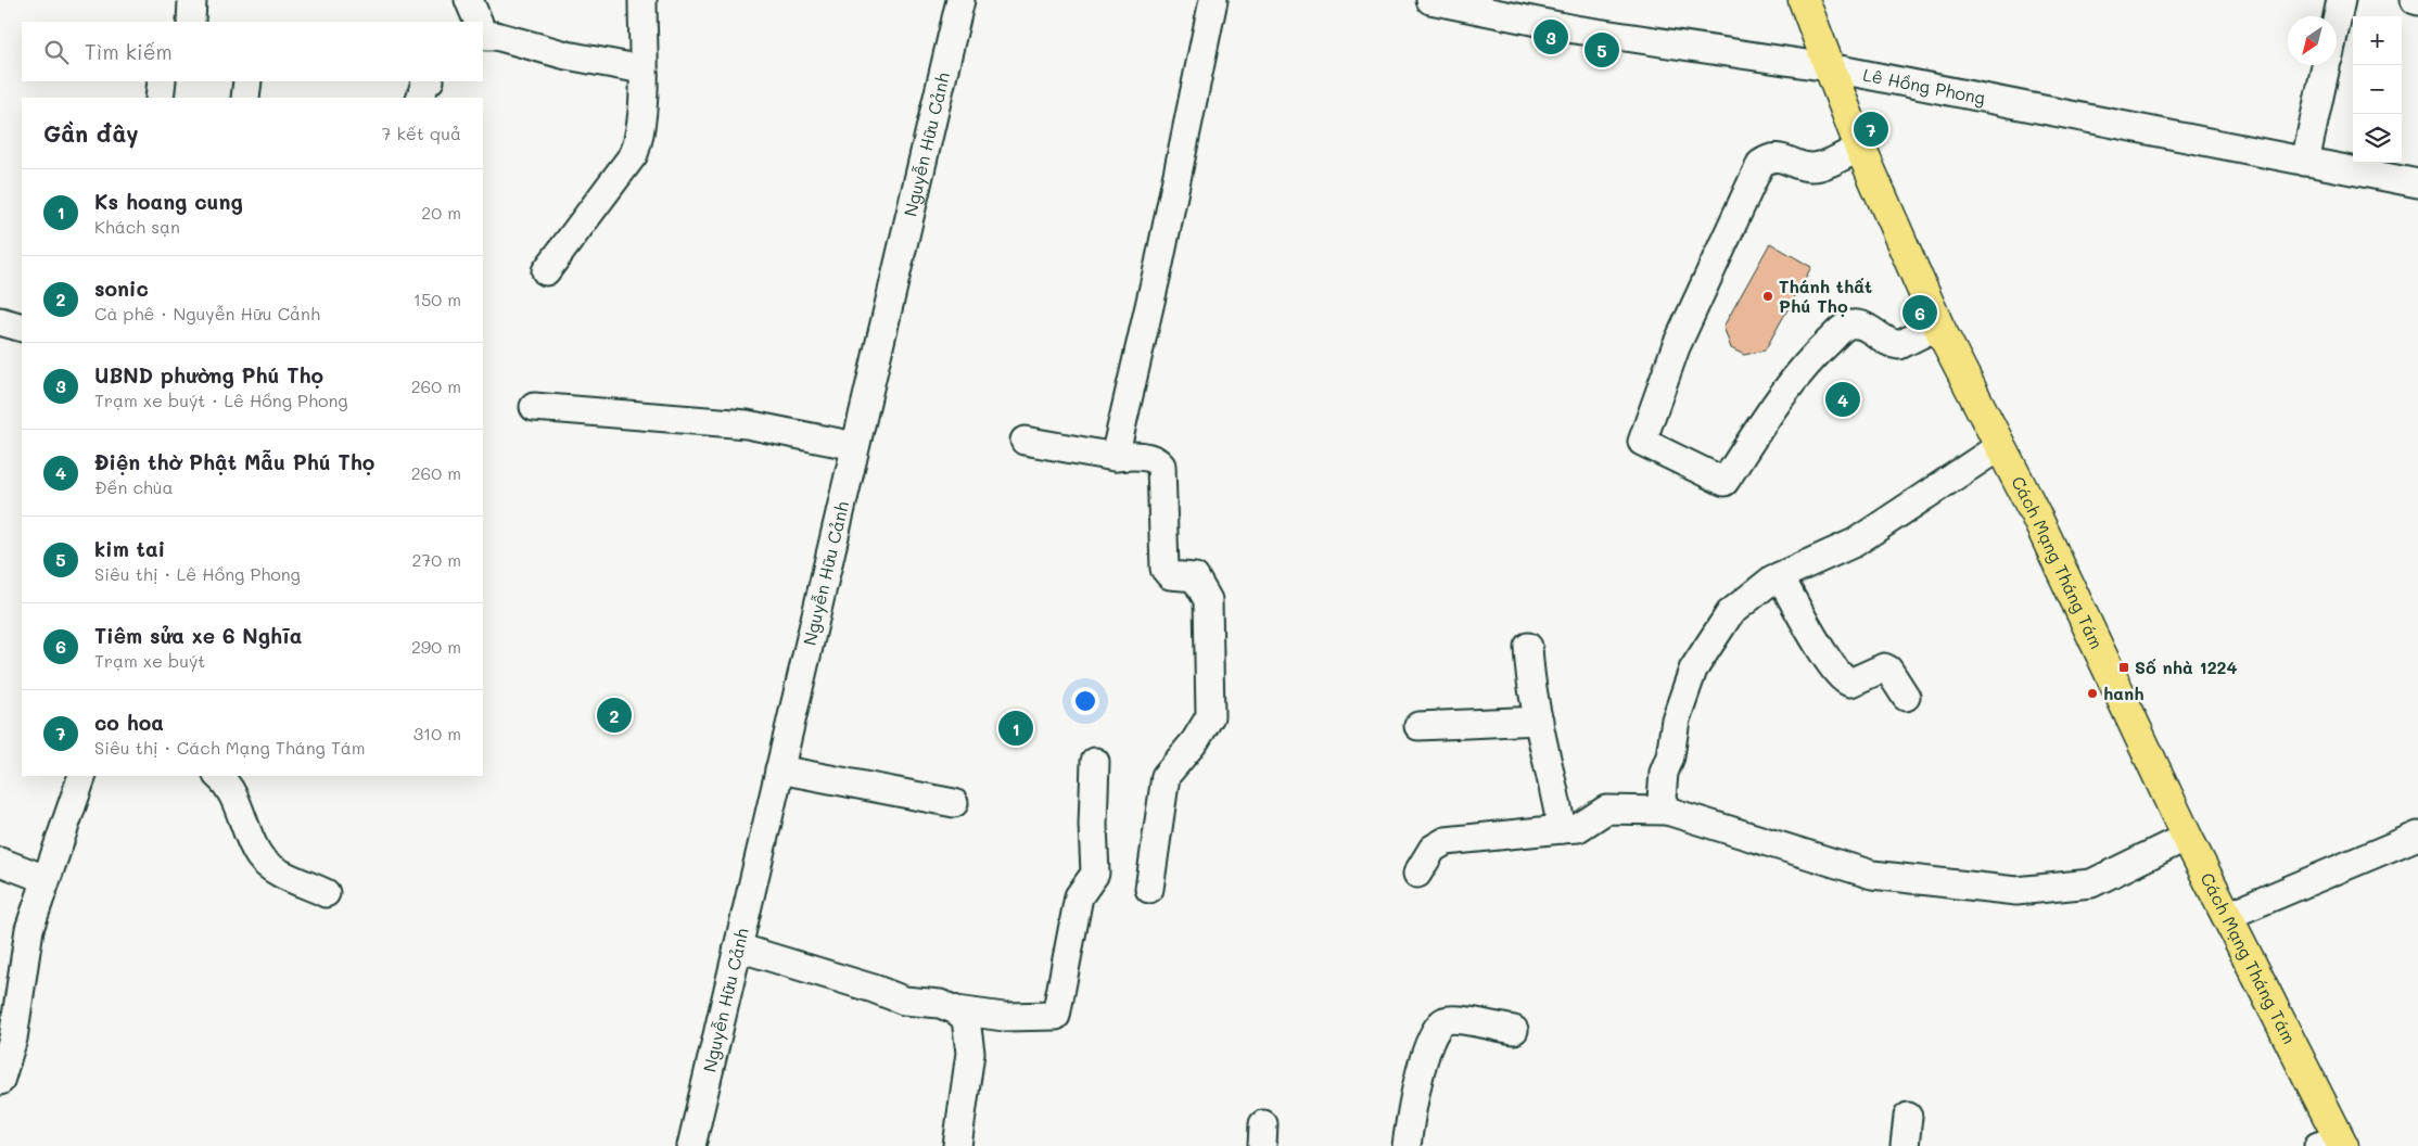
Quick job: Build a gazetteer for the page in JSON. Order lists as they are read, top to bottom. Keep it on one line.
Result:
{"streets":{"main road":["Cách Mạng Tháng Tám"],"street":["Lê Hồng Phong","Nguyễn Hữu Cảnh"]},"crossings":[["Lê Hồng Phong","Cách Mạng Tháng Tám"]],"places":{"other":["Thánh thất Phú Thọ","hanh"],"transit":["Số nhà 1224"]},"north":"bottom left","page":{"map_buttons":["+","−"],"pins":["3","5","7","6","4","2","1"],"search":"Tìm kiếm","heading":["Gần đây","7 kết quả"],"list":[{"mark":"1","name":"Ks hoang cung","note":"Khách sạn","value":"20 m"},{"mark":"2","name":"sonic","note":"Cà phê · Nguyễn Hữu Cảnh","value":"150 m"},{"mark":"3","name":"UBND phường Phú Thọ","note":"Trạm xe buýt · Lê Hồng Phong","value":"260 m"},{"mark":"4","name":"Điện thờ Phật Mẫu Phú Thọ","note":"Đền chùa","value":"260 m"},{"mark":"5","name":"kim tai","note":"Siêu thị · Lê Hồng Phong","value":"270 m"},{"mark":"6","name":"Tiêm sửa xe 6 Nghĩa","note":"Trạm xe buýt","value":"290 m"},{"mark":"7","name":"co hoa","note":"Siêu thị · Cách Mạng Tháng Tám","value":"310 m"}]}}
